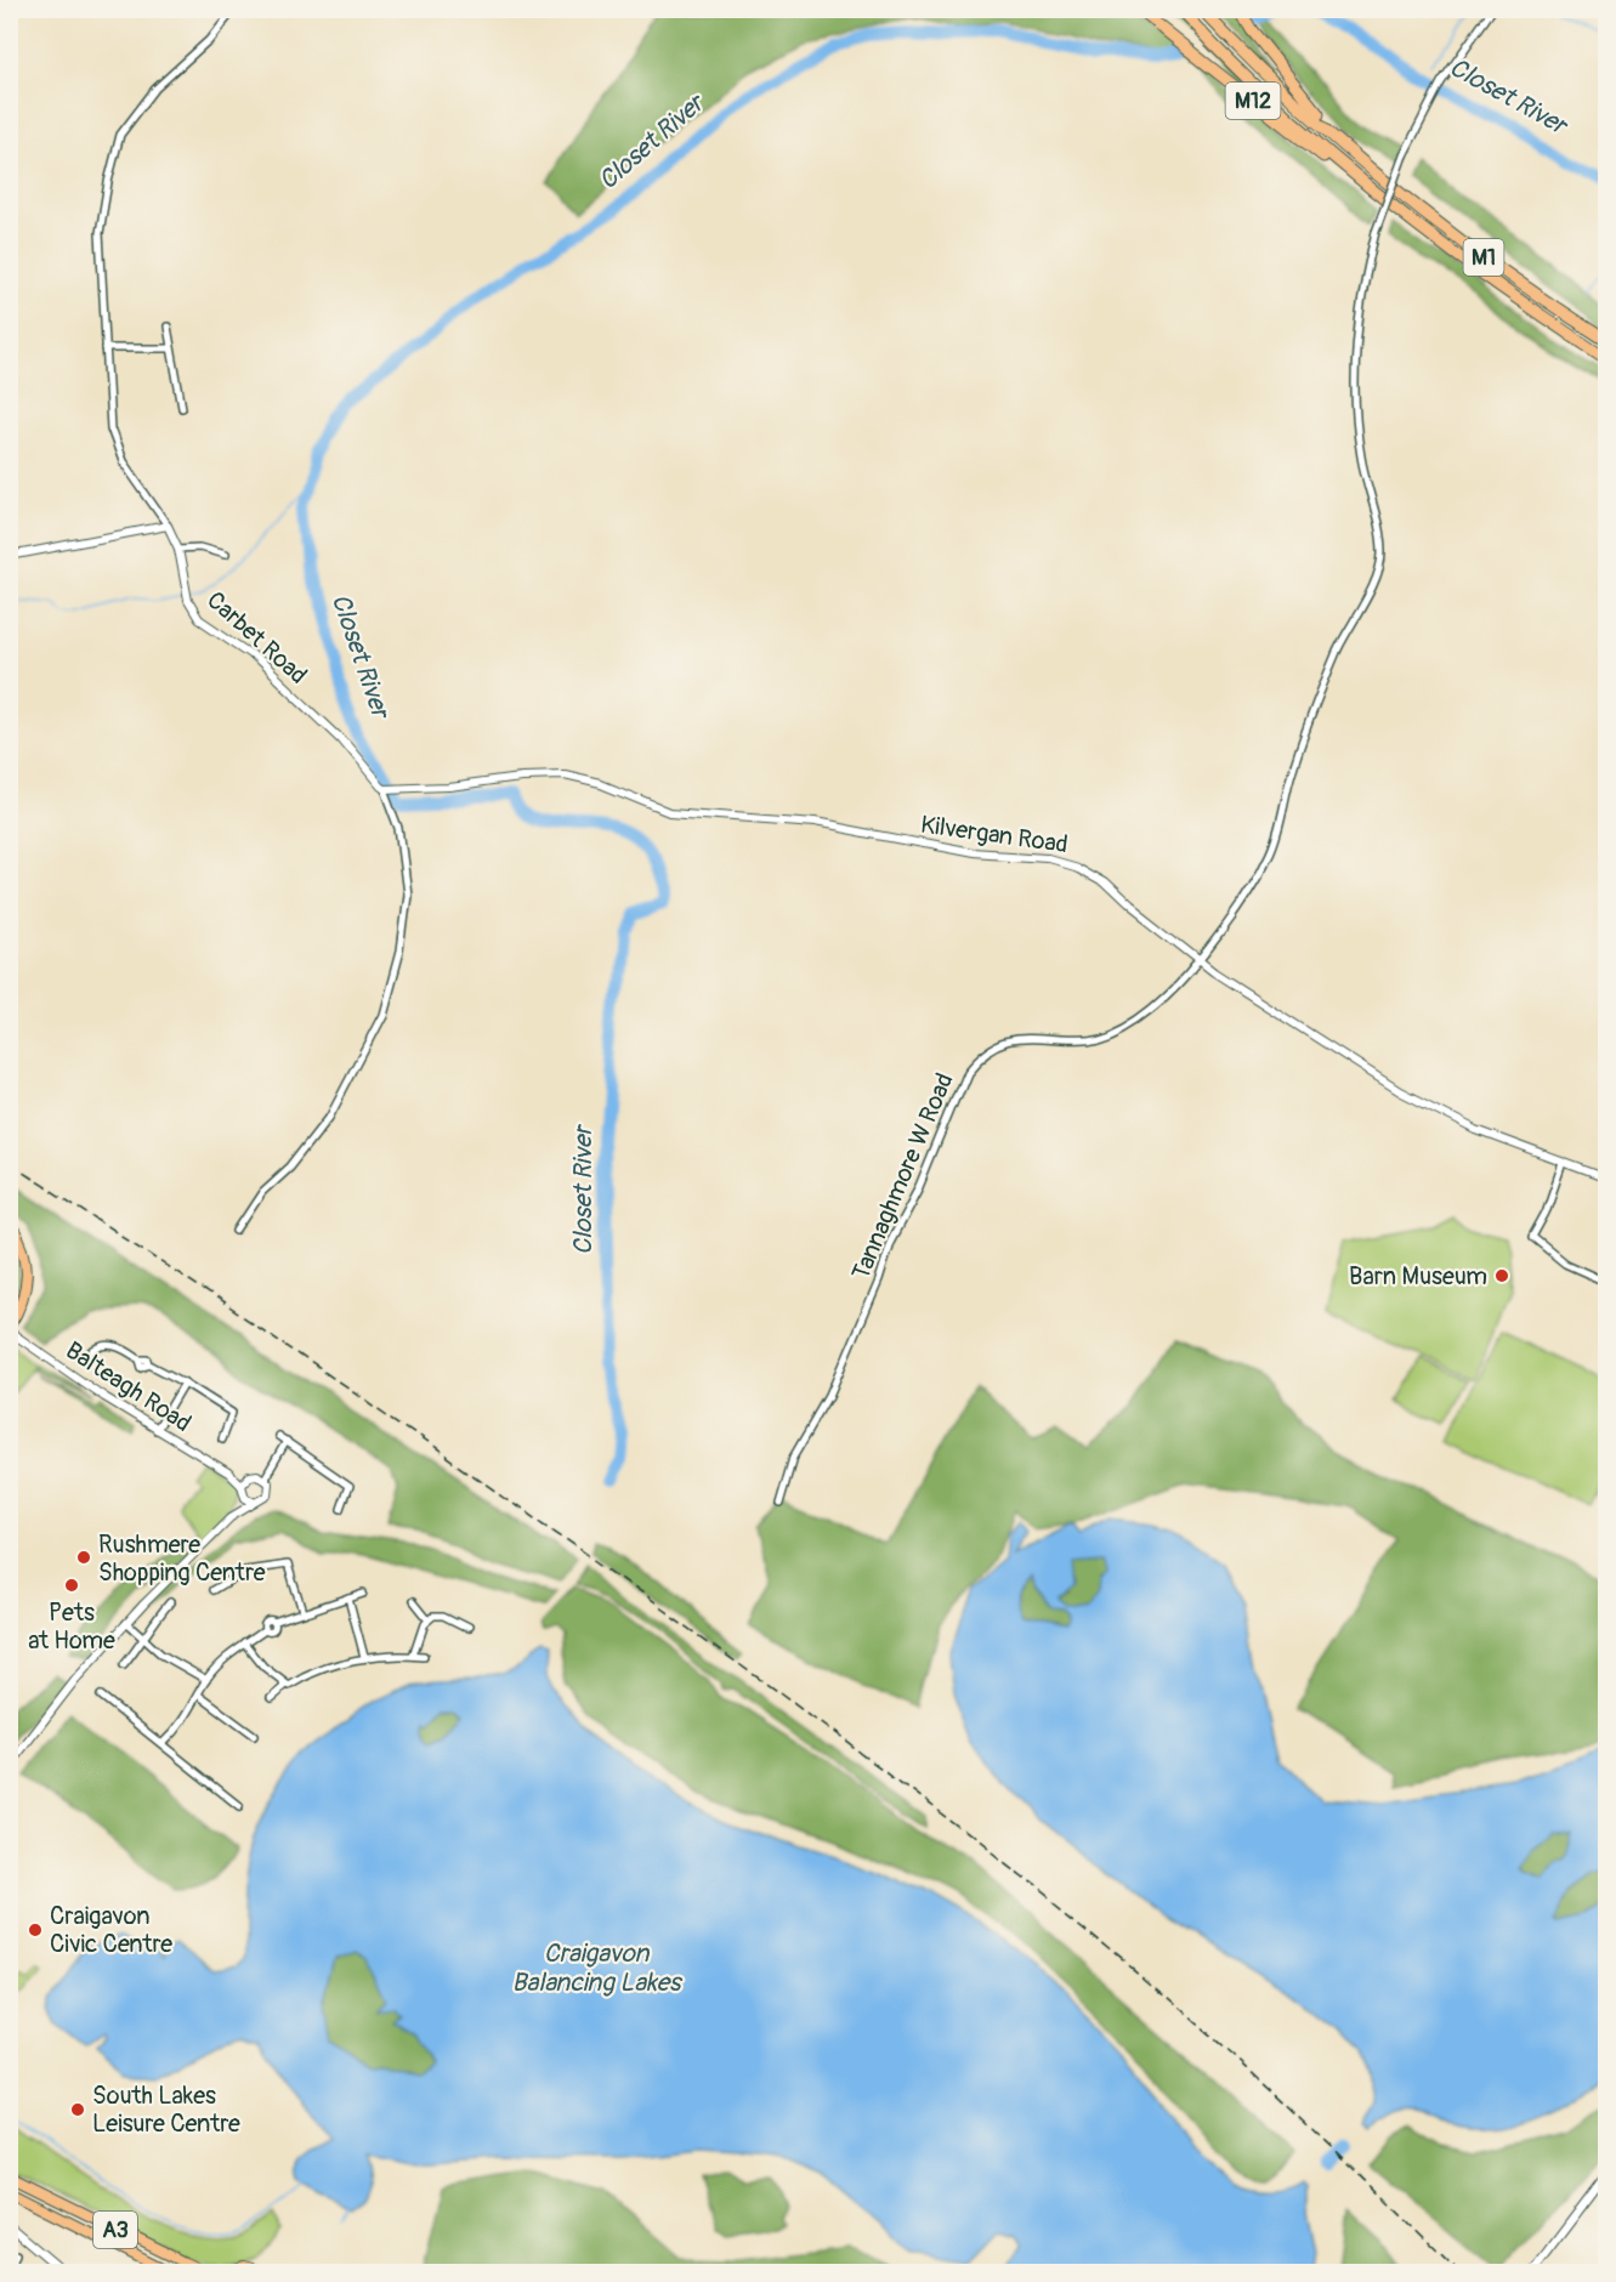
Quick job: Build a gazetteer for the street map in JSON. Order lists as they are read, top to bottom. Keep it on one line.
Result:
{"streets":{"highway":["M12","M1","A3"],"street":["Carbet Road","Kilvergan Road","Tannaghmore W Road","Balteagh Road"]},"crossings":[["M12","M1"],["Carbet Road","Kilvergan Road"],["Kilvergan Road","Tannaghmore W Road"]],"water":["Closet River","Craigavon Balancing Lakes"],"places":["Barn Museum","Rushmere Shopping Centre","Pets at Home","Craigavon Civic Centre","South Lakes Leisure Centre"]}
